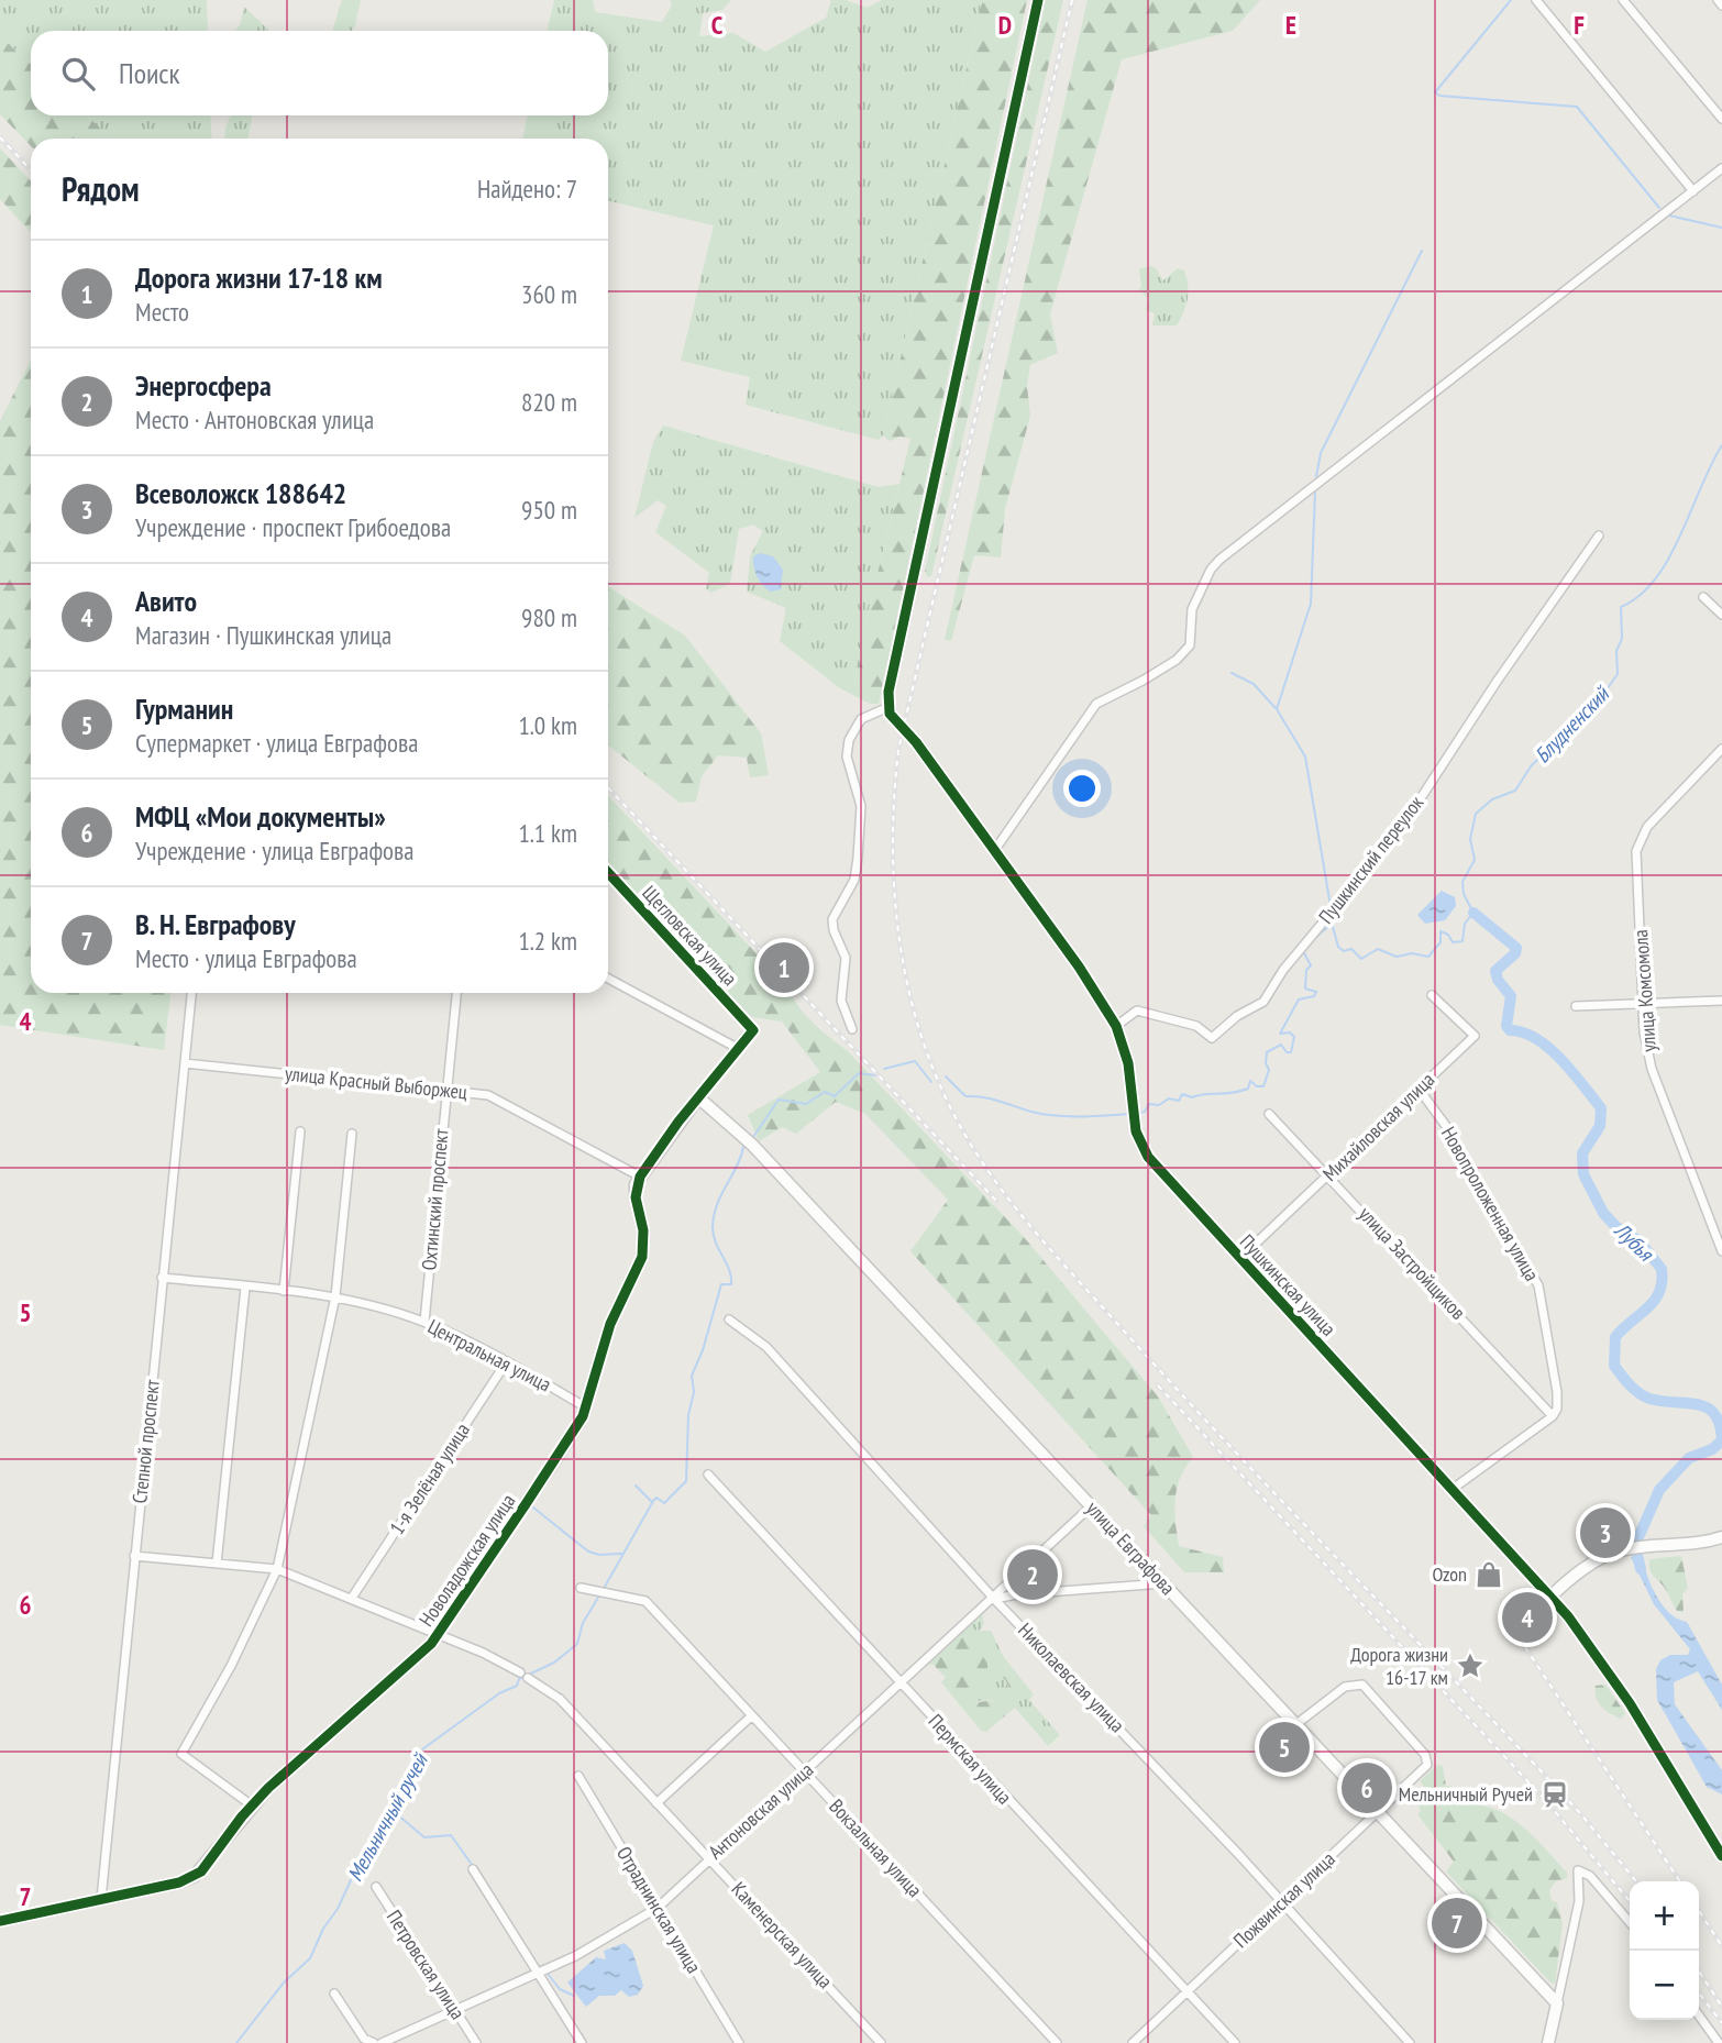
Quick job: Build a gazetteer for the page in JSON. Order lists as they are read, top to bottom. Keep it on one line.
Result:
{"streets":{"street":["Пушкинский переулок","Щегловская улица","улица Комсомола","улица Красный Выборжец","Михайловская улица","Охтинский проспект","Новопроложенная улица","улица Застройщиков","Пушкинская улица","Центральная улица","Степной проспект","1-я Зелёная улица","улица Евграфова","Новоладожская улица","Николаевская улица","Пермская улица","Антоновская улица","Вокзальная улица","Пожвинская улица","Отраднинская улица","Каменерская улица","Петровская улица"]},"crossings":[["Пушкинский переулок","Пушкинская улица"],["улица Красный Выборжец","Охтинский проспект"],["улица Красный Выборжец","Степной проспект"],["улица Красный Выборжец","Новоладожская улица"],["Михайловская улица","Новопроложенная улица"],["Михайловская улица","улица Застройщиков"],["Михайловская улица","Пушкинская улица"],["Охтинский проспект","Центральная улица"],["Новопроложенная улица","улица Застройщиков"],["Центральная улица","Степной проспект"],["Центральная улица","1-я Зелёная улица"],["Центральная улица","Новоладожская улица"],["Степной проспект","Новоладожская улица"],["улица Евграфова","Антоновская улица"],["улица Евграфова","Пожвинская улица"],["Новоладожская улица","Каменерская улица"],["Николаевская улица","Антоновская улица"],["Николаевская улица","Пожвинская улица"],["Пермская улица","Антоновская улица"],["Пермская улица","Пожвинская улица"],["Антоновская улица","Вокзальная улица"],["Антоновская улица","Отраднинская улица"],["Антоновская улица","Каменерская улица"],["Антоновская улица","Петровская улица"]],"water":["Блудненский","Лубья","Мельничный ручей"],"places":{"shop":["Ozon"],"place":["Дорога жизни 16-17 км"],"station":["Мельничный Ручей"]},"page":{"search":"Поиск","heading":["Рядом","Найдено: 7"],"list":[{"mark":"1","name":"Дорога жизни 17-18 км","note":"Место","value":"360 m"},{"mark":"2","name":"Энергосфера","note":"Место · Антоновская улица","value":"820 m"},{"mark":"3","name":"Всеволожск 188642","note":"Учреждение · проспект Грибоедова","value":"950 m"},{"mark":"4","name":"Авито","note":"Магазин · Пушкинская улица","value":"980 m"},{"mark":"5","name":"Гурманин","note":"Супермаркет · улица Евграфова","value":"1.0 km"},{"mark":"6","name":"МФЦ «Мои документы»","note":"Учреждение · улица Евграфова","value":"1.1 km"},{"mark":"7","name":"В. Н. Евграфову","note":"Место · улица Евграфова","value":"1.2 km"}],"pins":["1","3","2","4","5","6","7"],"map_buttons":["+","−"]},"grid":{"columns":["C","D","E","F"],"rows":["4","5","6","7"]}}
